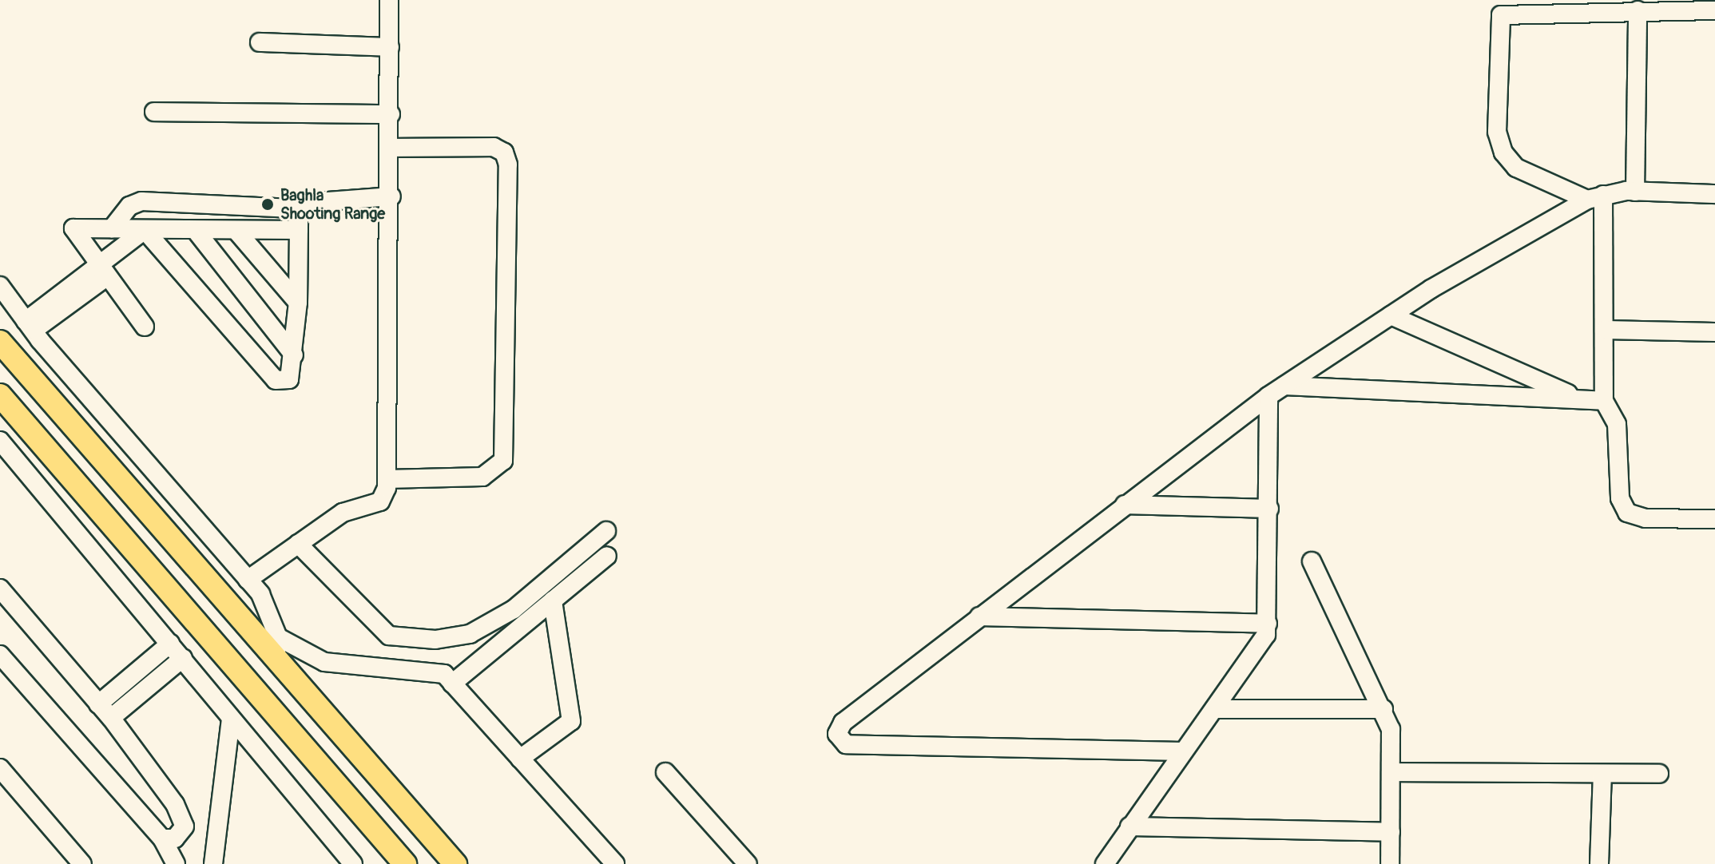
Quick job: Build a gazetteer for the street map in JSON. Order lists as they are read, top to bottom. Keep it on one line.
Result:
{"places":["Baghla Shooting Range"]}
